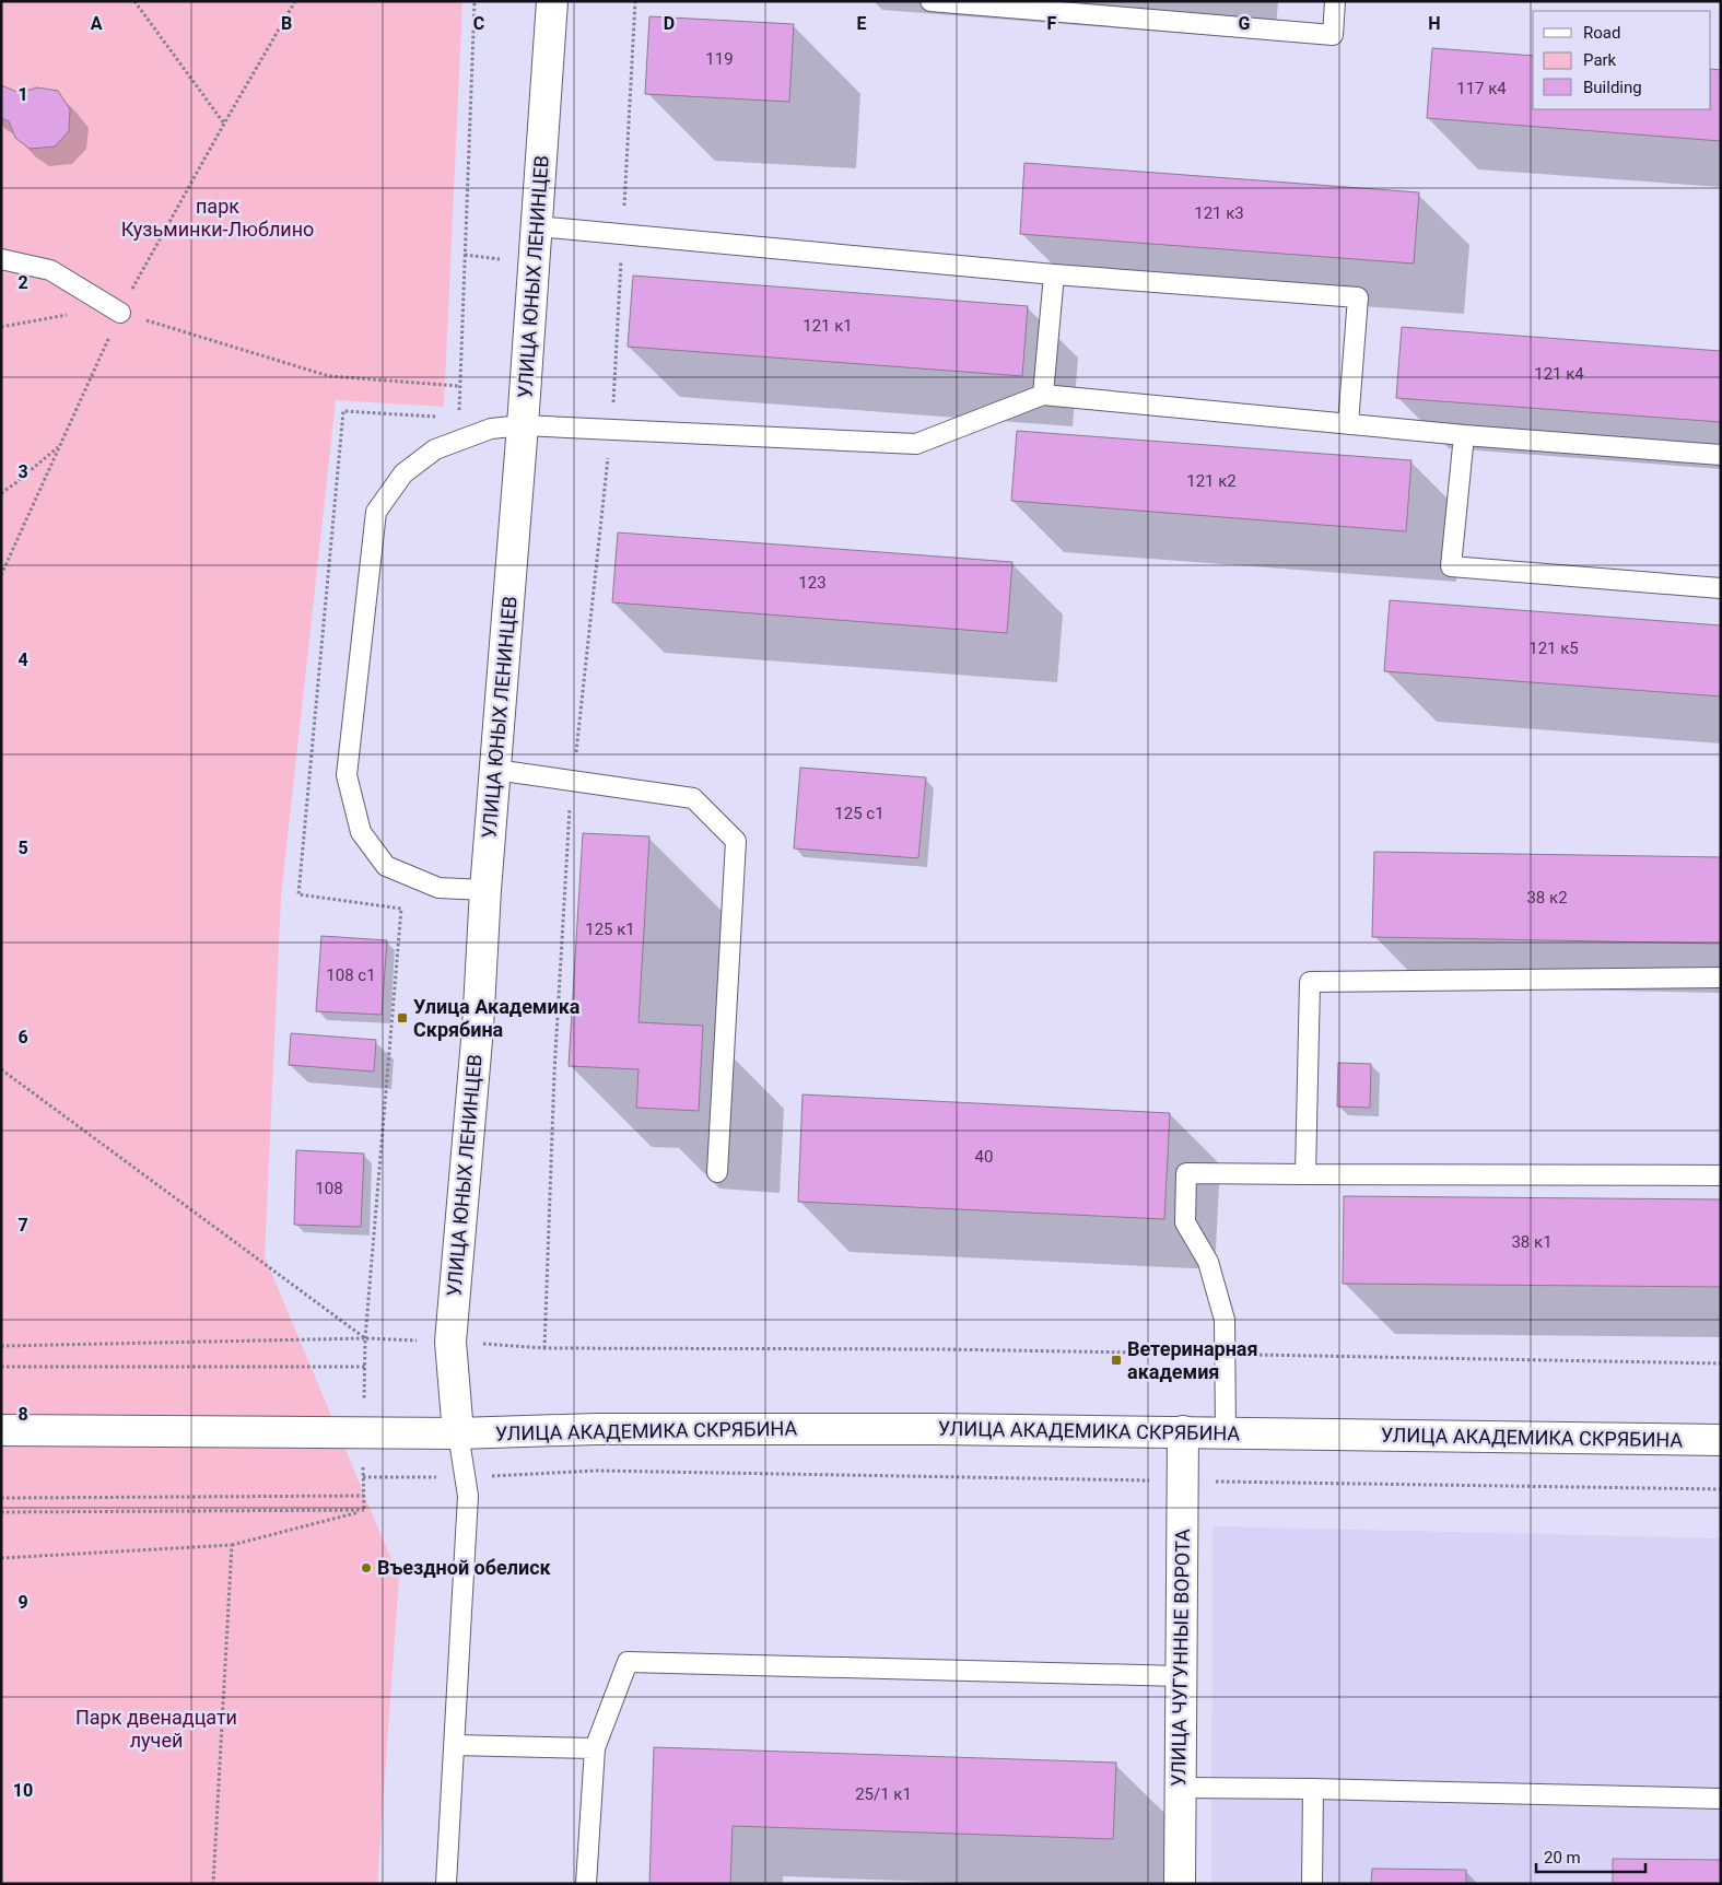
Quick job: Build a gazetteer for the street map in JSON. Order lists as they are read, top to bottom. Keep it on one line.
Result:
{"streets":{"main road":["УЛИЦА ЮНЫХ ЛЕНИНЦЕВ","УЛИЦА АКАДЕМИКА СКРЯБИНА","УЛИЦА ЧУГУННЫЕ ВОРОТА"]},"crossings":[["УЛИЦА ЮНЫХ ЛЕНИНЦЕВ","УЛИЦА АКАДЕМИКА СКРЯБИНА"],["УЛИЦА АКАДЕМИКА СКРЯБИНА","УЛИЦА ЧУГУННЫЕ ВОРОТА"]],"parks":["парк Кузьминки-Люблино","Парк двенадцати лучей"],"places":{"transit":["Улица Академика Скрябина","Ветеринарная академия"],"other":["Въездной обелиск"]},"house_numbers":["119","117 к4","121 к3","121 к1","121 к4","121 к2","123","121 к5","125 с1","38 к2","125 к1","108 с1","40","108","38 к1","25/1 к1"],"legend":["Road","Park","Building"],"scale_bar":"20 m","grid":{"columns":["A","B","C","D","E","F","G","H"],"rows":["1","2","3","4","5","6","7","8","9","10"]}}
